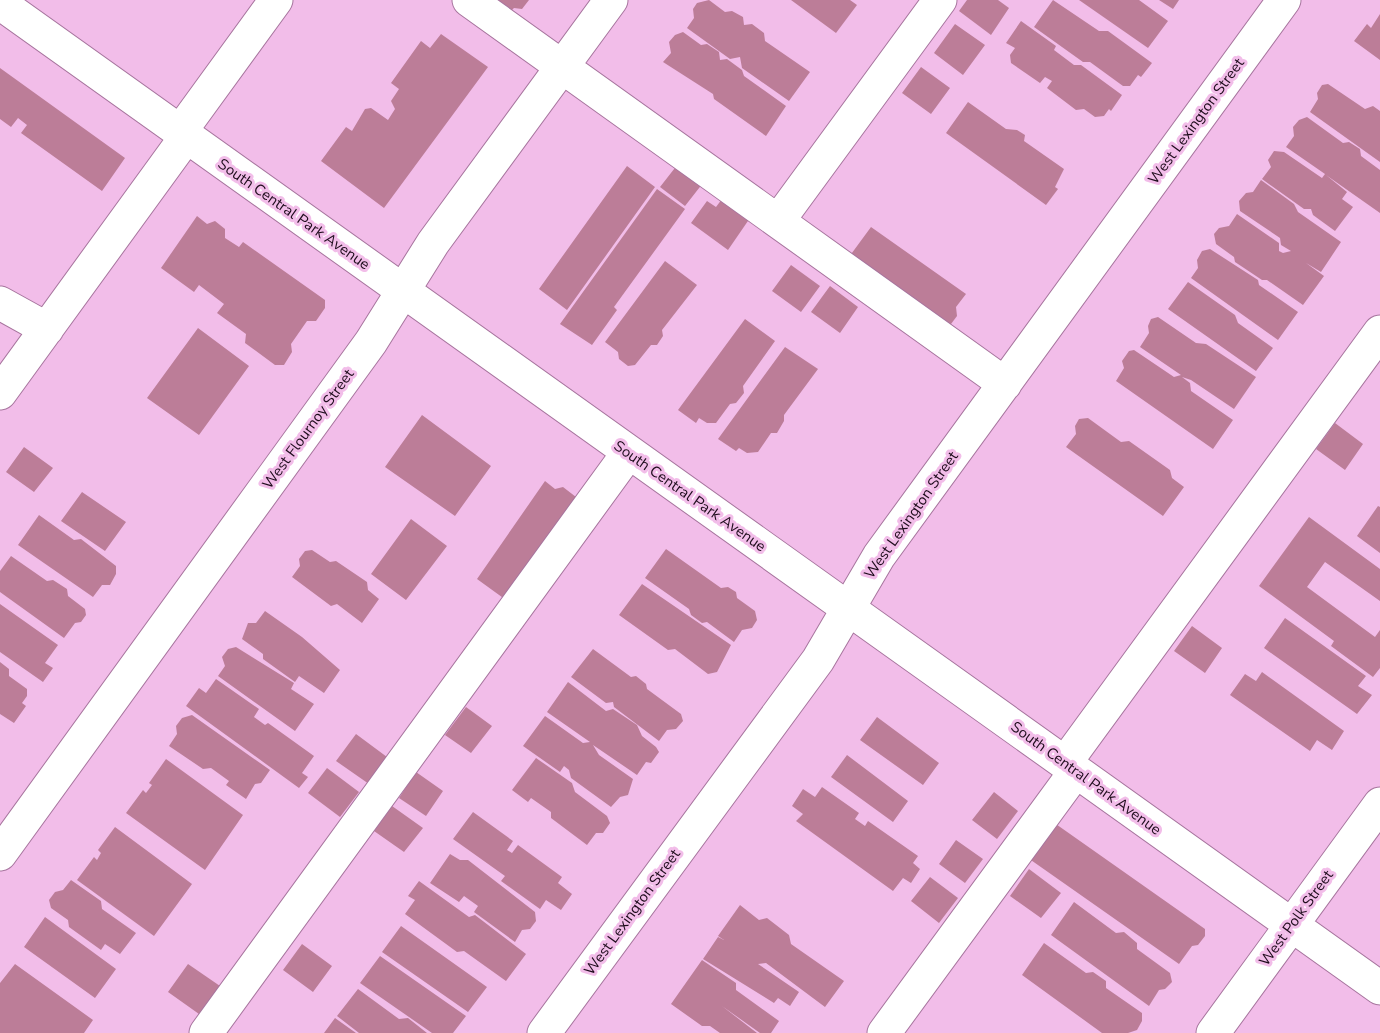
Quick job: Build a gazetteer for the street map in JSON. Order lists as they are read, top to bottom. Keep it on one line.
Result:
{"streets":{"street":["West Lexington Street","South Central Park Avenue","West Flournoy Street","West Polk Street"]},"crossings":[["West Lexington Street","South Central Park Avenue"],["South Central Park Avenue","West Flournoy Street"],["South Central Park Avenue","West Polk Street"]]}
